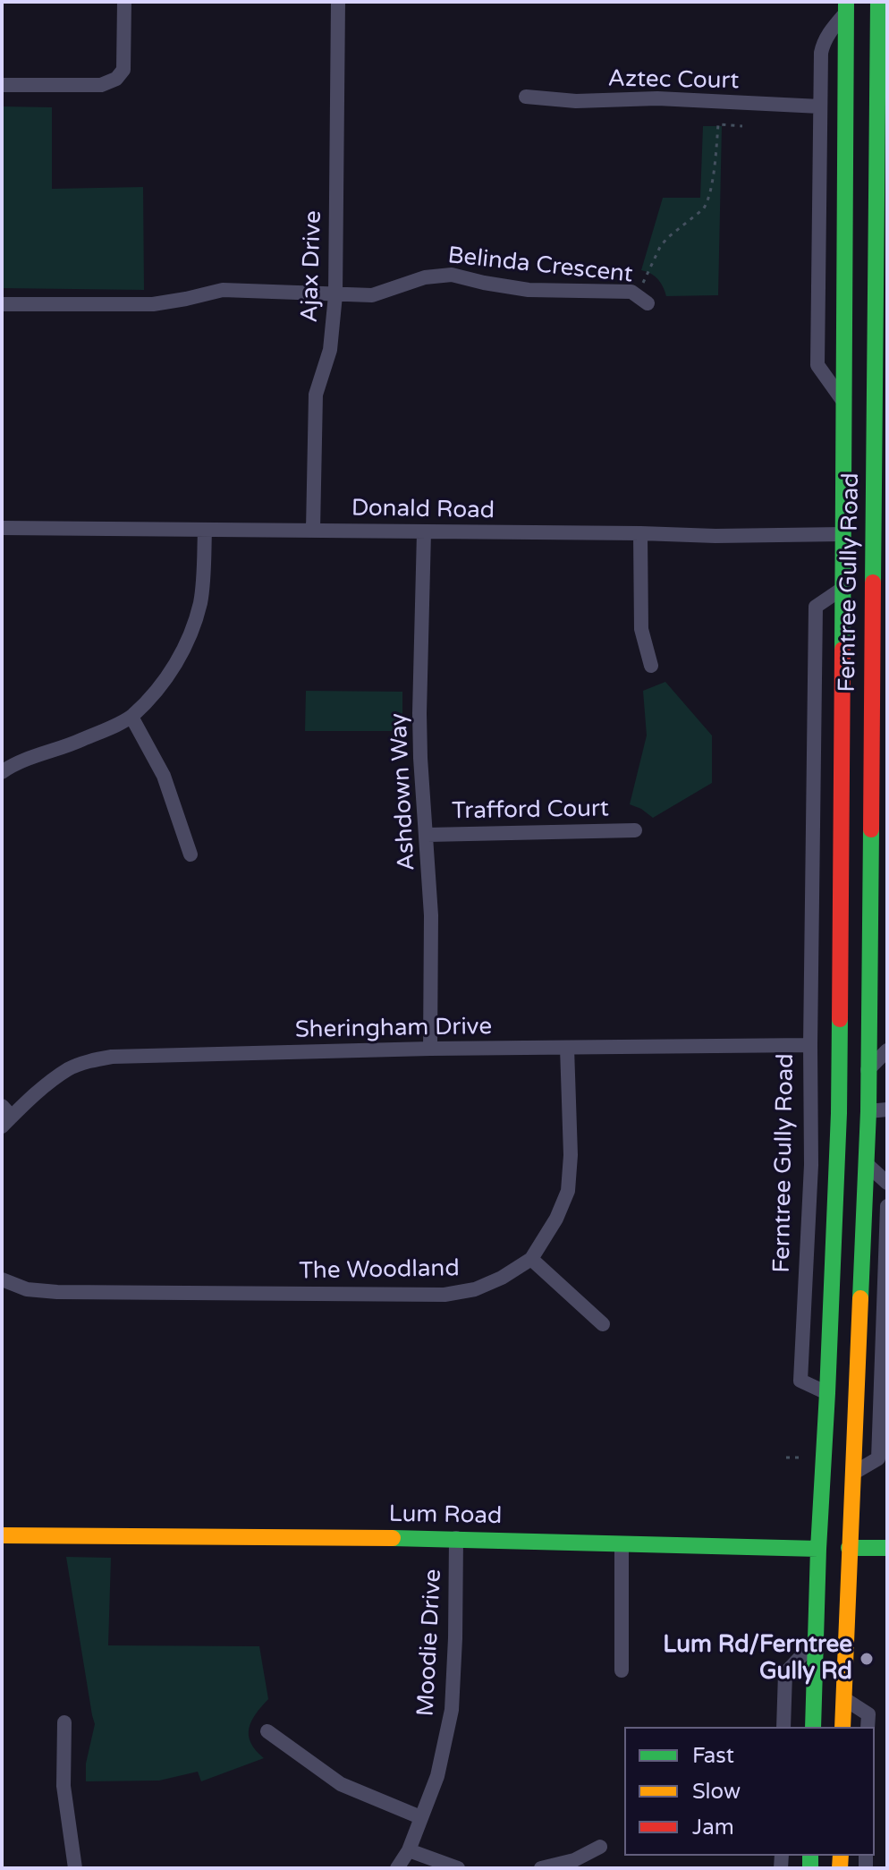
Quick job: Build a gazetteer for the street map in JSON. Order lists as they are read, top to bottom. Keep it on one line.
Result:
{"streets":{"main road":["Ferntree Gully Road","Lum Road"],"street":["Aztec Court","Belinda Crescent","Ajax Drive","Donald Road","Ashdown Way","Trafford Court","Sheringham Drive","The Woodland","Moodie Drive"]},"crossings":[["Belinda Crescent","Ajax Drive"],["Ajax Drive","Donald Road"],["Donald Road","Ferntree Gully Road"],["Donald Road","Ashdown Way"],["Ferntree Gully Road","Sheringham Drive"],["Ferntree Gully Road","Lum Road"],["Ashdown Way","Trafford Court"],["Ashdown Way","Sheringham Drive"],["Sheringham Drive","The Woodland"],["Lum Road","Moodie Drive"]],"places":["Lum Rd/Ferntree Gully Rd"],"legend":["Fast","Slow","Jam"]}
